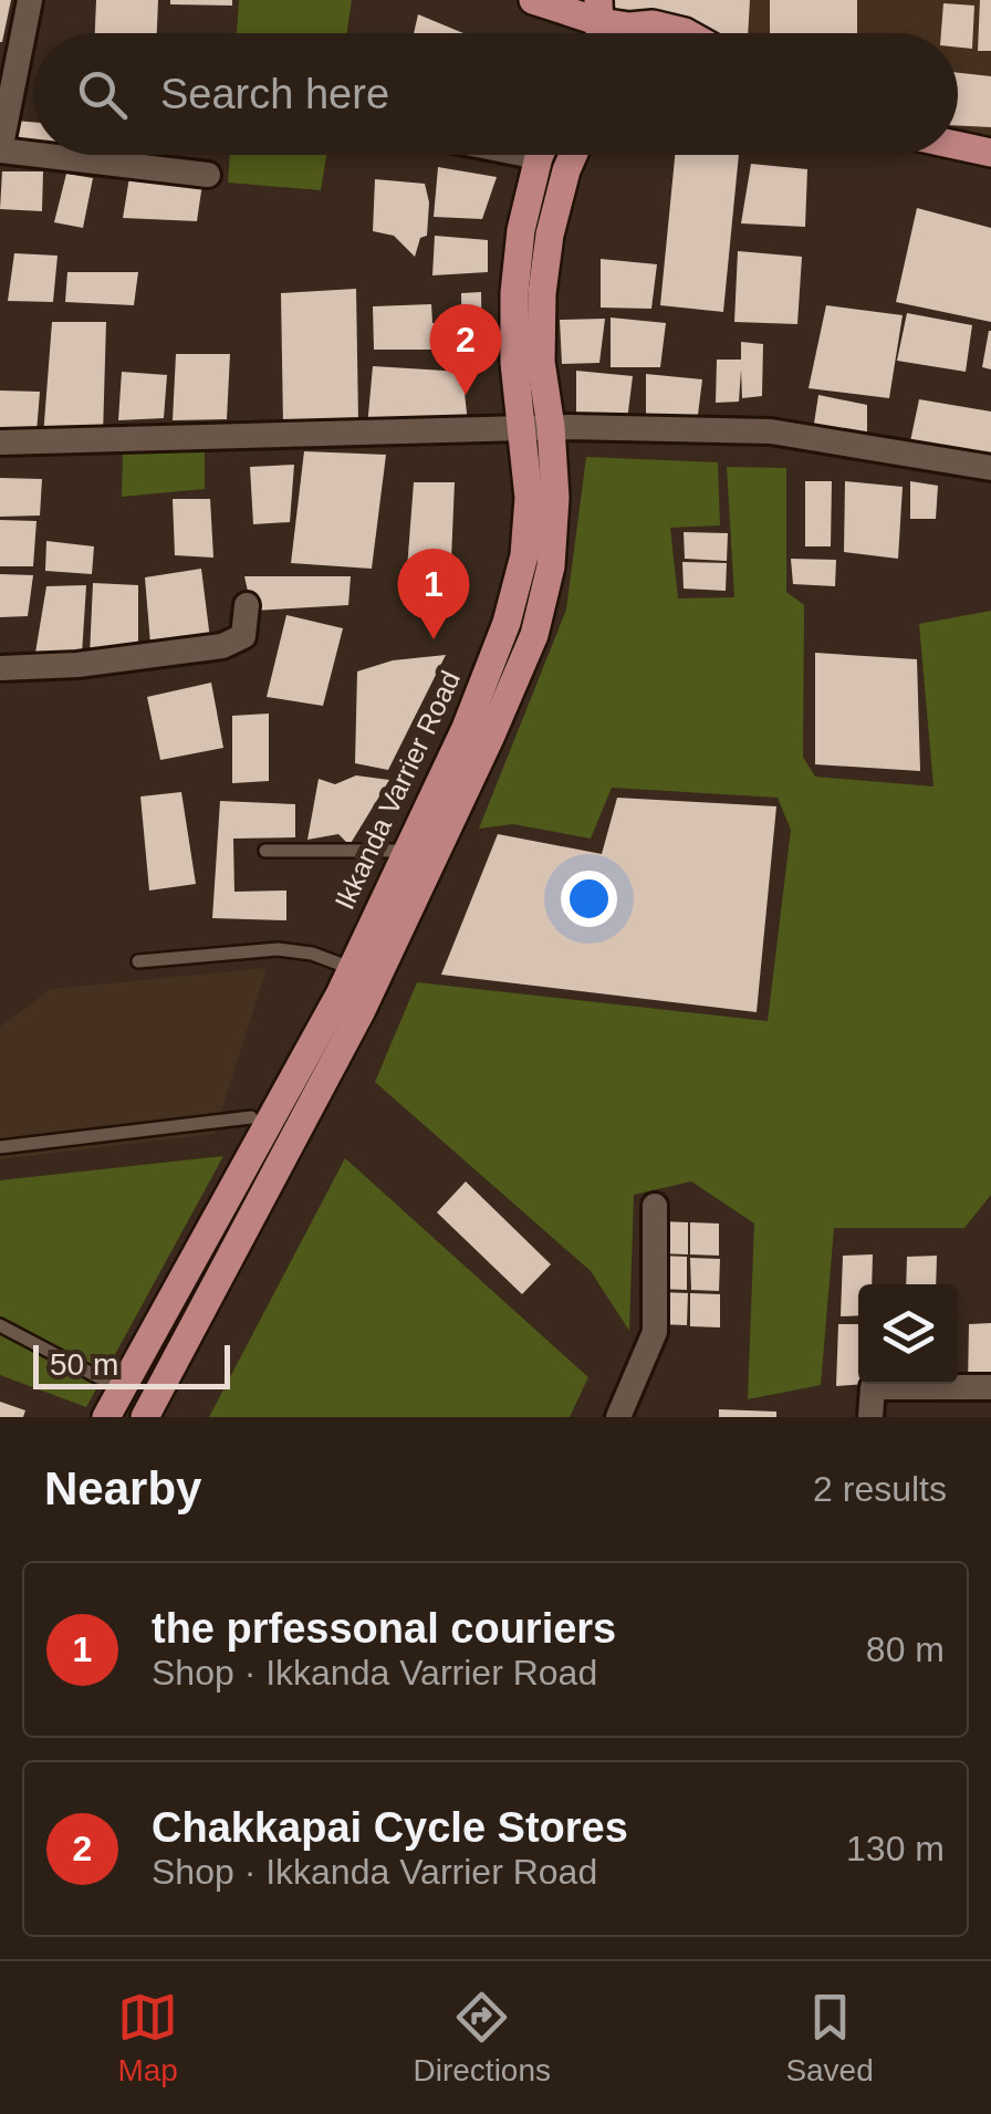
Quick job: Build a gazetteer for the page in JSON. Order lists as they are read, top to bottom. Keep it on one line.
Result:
{"streets":{"main road":["Ikkanda Varrier Road"]},"scale_bar":"50 m","page":{"search":"Search here","pins":["2","1"],"scale":"50 m","heading":["Nearby","2 results"],"list":[{"mark":"1","name":"the prfessonal couriers","note":"Shop · Ikkanda Varrier Road","value":"80 m"},{"mark":"2","name":"Chakkapai Cycle Stores","note":"Shop · Ikkanda Varrier Road","value":"130 m"}],"nav":["Map","Directions","Saved"]}}
